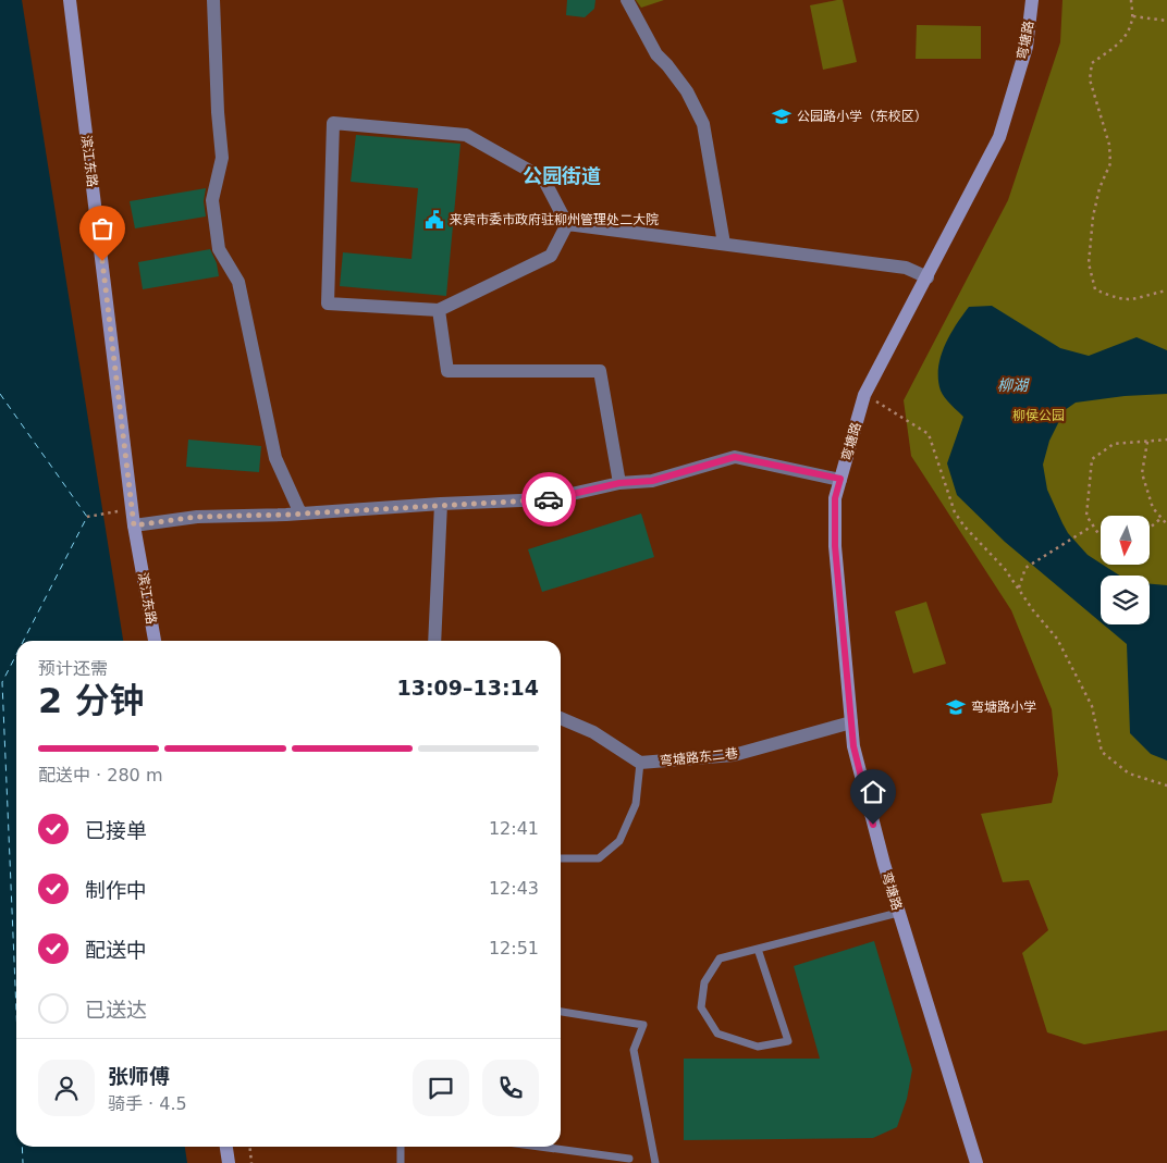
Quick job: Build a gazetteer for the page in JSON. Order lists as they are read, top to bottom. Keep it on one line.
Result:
{"streets":{"street":["弯塘路","滨江东路","弯塘路东二巷"]},"crossings":[["弯塘路","弯塘路东二巷"]],"districts":["公园街道"],"water":["柳湖"],"parks":["柳侯公园"],"places":{"school or university":["公园路小学（东校区）","弯塘路小学"],"public building":["来宾市委市政府驻柳州管理处二大院"]},"north":"bottom","page":{"heading":["2 分钟","预计还需","13:09–13:14"],"panel":["张师傅","骑手 · 4.5"],"bar":"配送中 · 280 m","list":[["已接单","12:41"],["制作中","12:43"],["配送中","12:51"],"已送达"]}}
